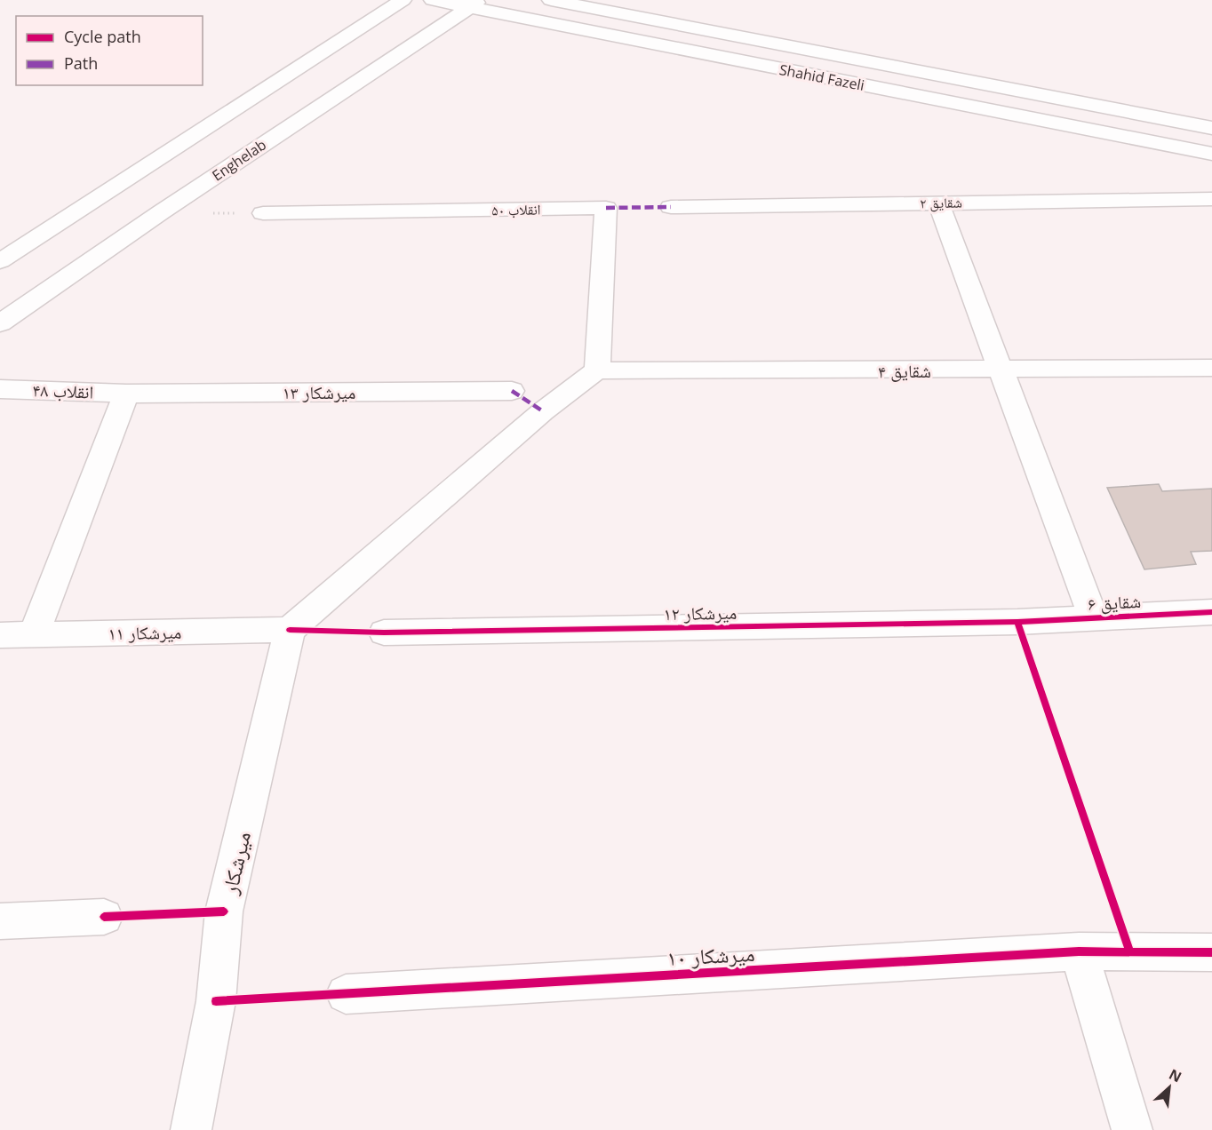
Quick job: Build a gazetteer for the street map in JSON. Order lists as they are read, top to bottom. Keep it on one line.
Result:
{"streets":{"street":["Shahid Fazeli","Enghelab","شقایق ۲","انقلاب ۵۰","شقایق ۴","انقلاب ۴۸","میرشکار ۱۳","شقایق ۶","میرشکار ۱۲","میرشکار ۱۱","میرشکار","میرشکار ۱۰"]},"crossings":[["Shahid Fazeli","Enghelab"],["انقلاب ۵۰","شقایق ۴"],["انقلاب ۴۸","میرشکار ۱۳"],["شقایق ۶","میرشکار ۱۲"],["میرشکار ۱۱","میرشکار"]],"legend":["Cycle path","Path"],"north":"top right"}
